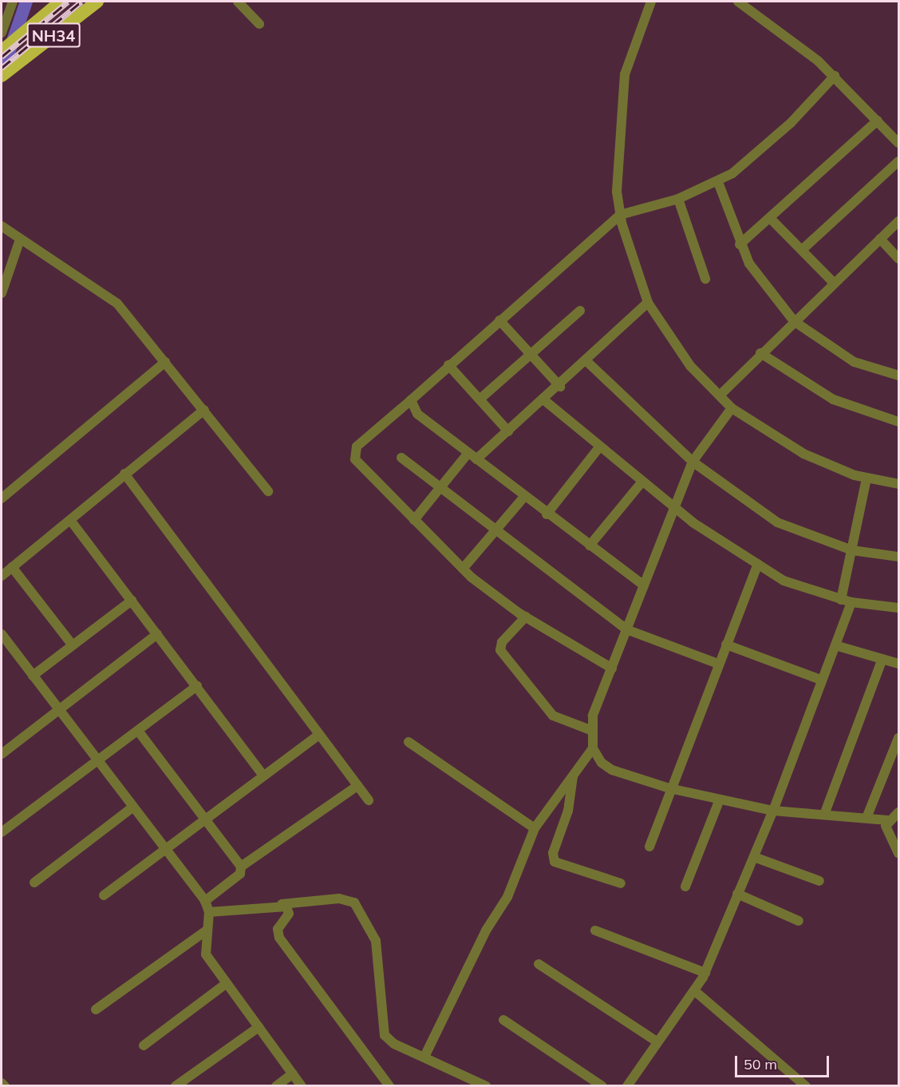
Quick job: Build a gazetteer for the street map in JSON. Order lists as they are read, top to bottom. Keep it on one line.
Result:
{"streets":{"highway":["NH34"]},"scale_bar":"50 m"}
